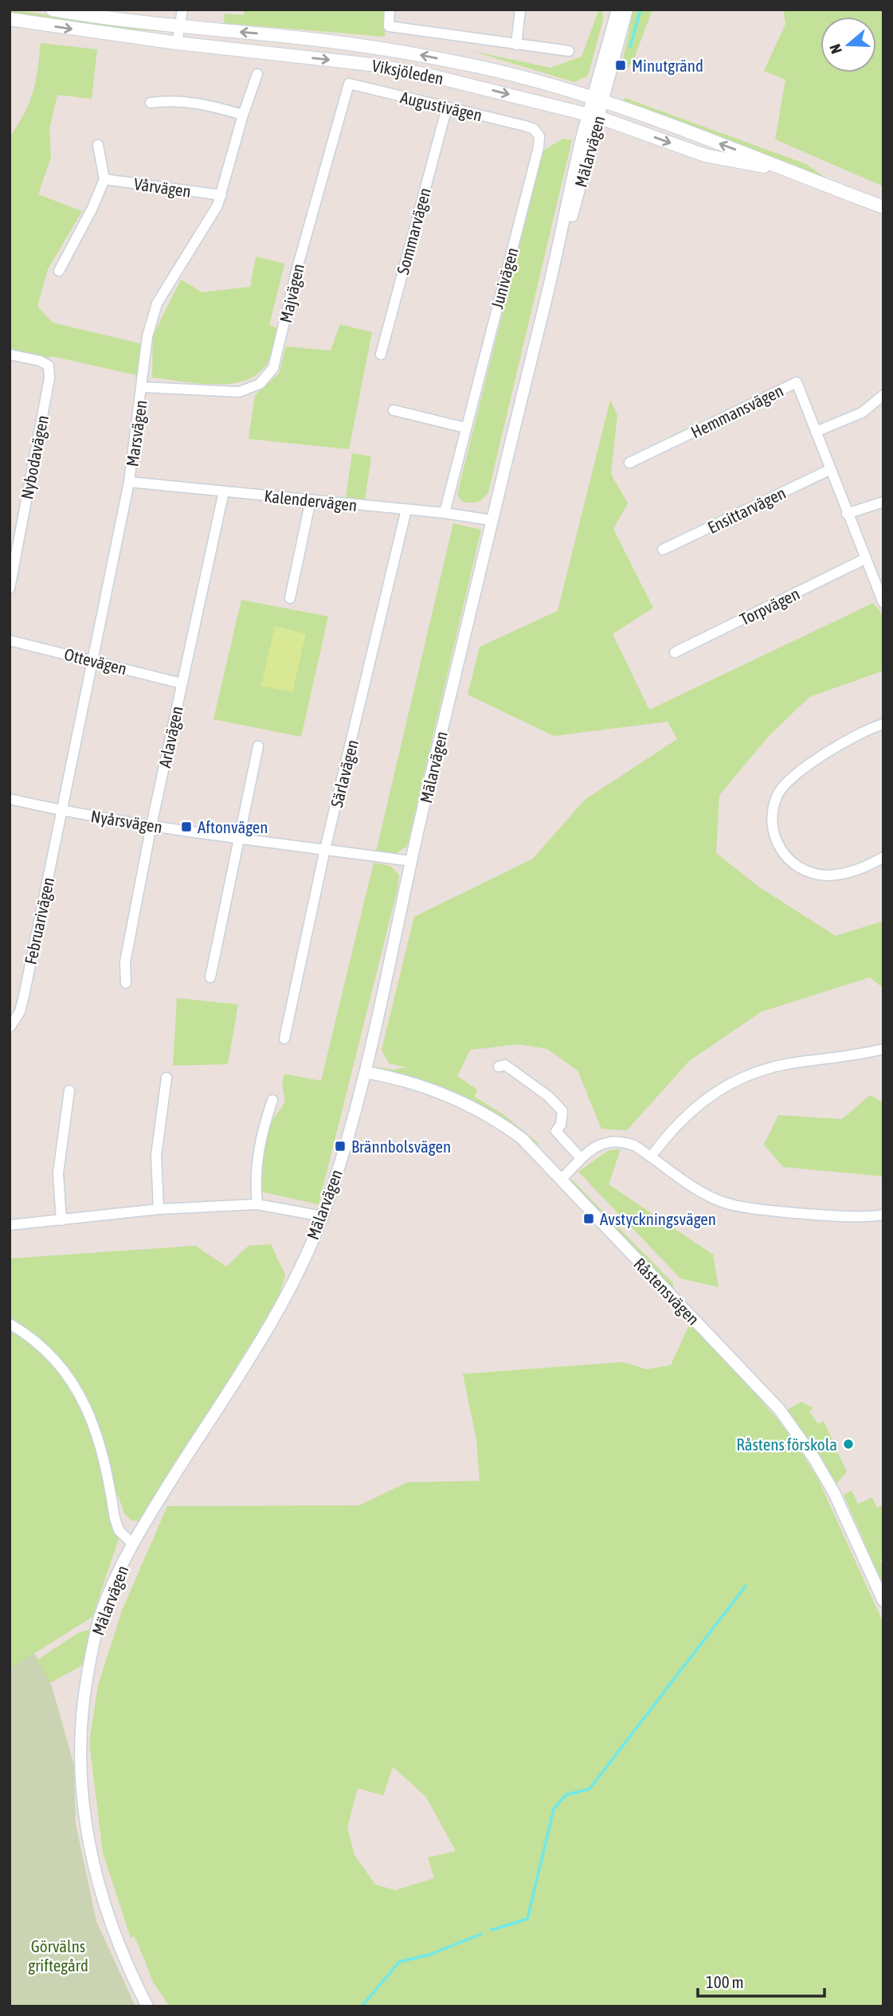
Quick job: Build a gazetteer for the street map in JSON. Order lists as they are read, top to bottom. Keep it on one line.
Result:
{"streets":{"main road":["Viksjöleden"],"street":["Augustivägen","Mälarvägen","Vårvägen","Sommarvägen","Junivägen","Majvägen","Hemmansvägen","Marsvägen","Nybodavägen","Kalendervägen","Ensittarvägen","Torpvägen","Ottevägen","Arlavägen","Särlavägen","Nyårsvägen","Februarivägen","Råstensvägen"]},"crossings":[["Viksjöleden","Mälarvägen"],["Augustivägen","Sommarvägen"],["Augustivägen","Junivägen"],["Augustivägen","Majvägen"],["Mälarvägen","Kalendervägen"],["Mälarvägen","Nyårsvägen"],["Mälarvägen","Råstensvägen"],["Vårvägen","Marsvägen"],["Junivägen","Kalendervägen"],["Majvägen","Marsvägen"],["Hemmansvägen","Ensittarvägen"],["Hemmansvägen","Torpvägen"],["Marsvägen","Kalendervägen"],["Marsvägen","Ottevägen"],["Marsvägen","Nyårsvägen"],["Marsvägen","Februarivägen"],["Kalendervägen","Arlavägen"],["Kalendervägen","Särlavägen"],["Ottevägen","Arlavägen"],["Arlavägen","Nyårsvägen"],["Särlavägen","Nyårsvägen"],["Nyårsvägen","Februarivägen"]],"parks":["Görvälns griftegård"],"places":{"transit":["Minutgränd","Aftonvägen","Brännbolsvägen","Avstyckningsvägen"],"other":["Råstens förskola"]},"scale_bar":"100 m","north":"left"}
